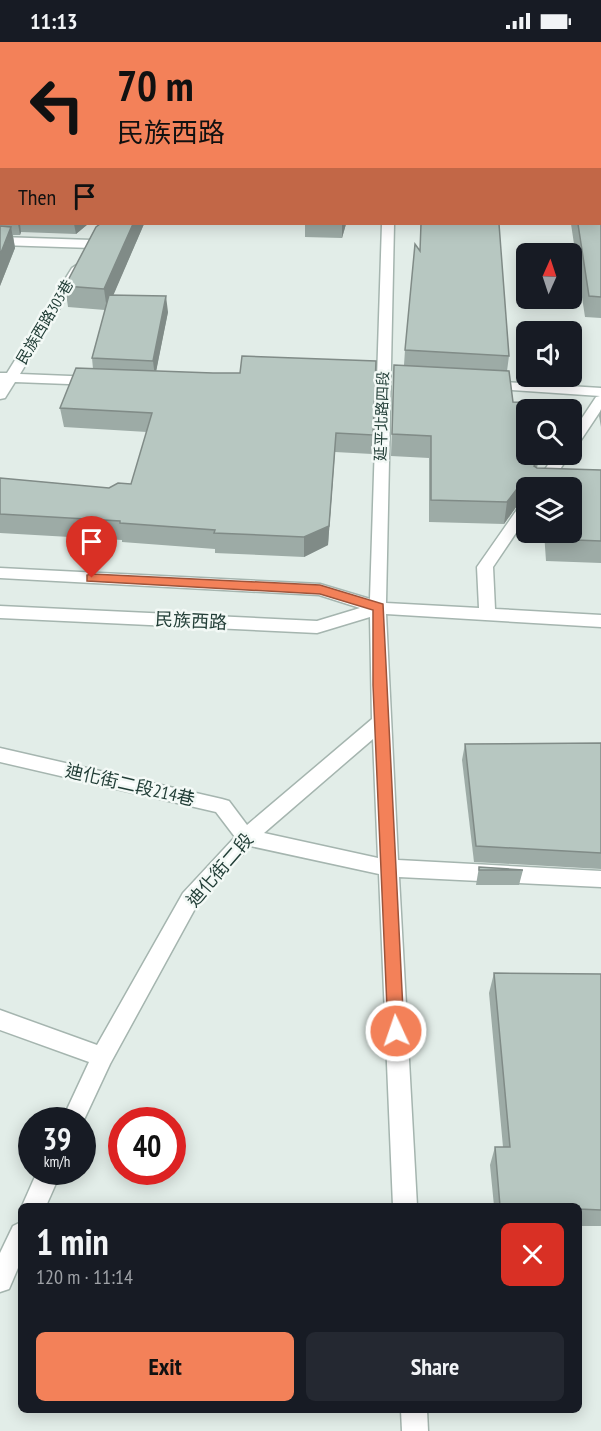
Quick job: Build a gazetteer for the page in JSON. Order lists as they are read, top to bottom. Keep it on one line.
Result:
{"streets":{"street":["民族西路303巷","延平北路四段","民族西路","迪化街二段214巷","迪化街二段"]},"crossings":[["延平北路四段","民族西路"],["延平北路四段","迪化街二段"],["迪化街二段214巷","迪化街二段"]],"north":"top","page":{"status":"11:13","turn":["70 m","民族西路"],"then":"Then","speed":"39 km/h","limit":"40","heading":["1 min","120 m · 11:14"],"buttons":["Exit","Share"]}}
